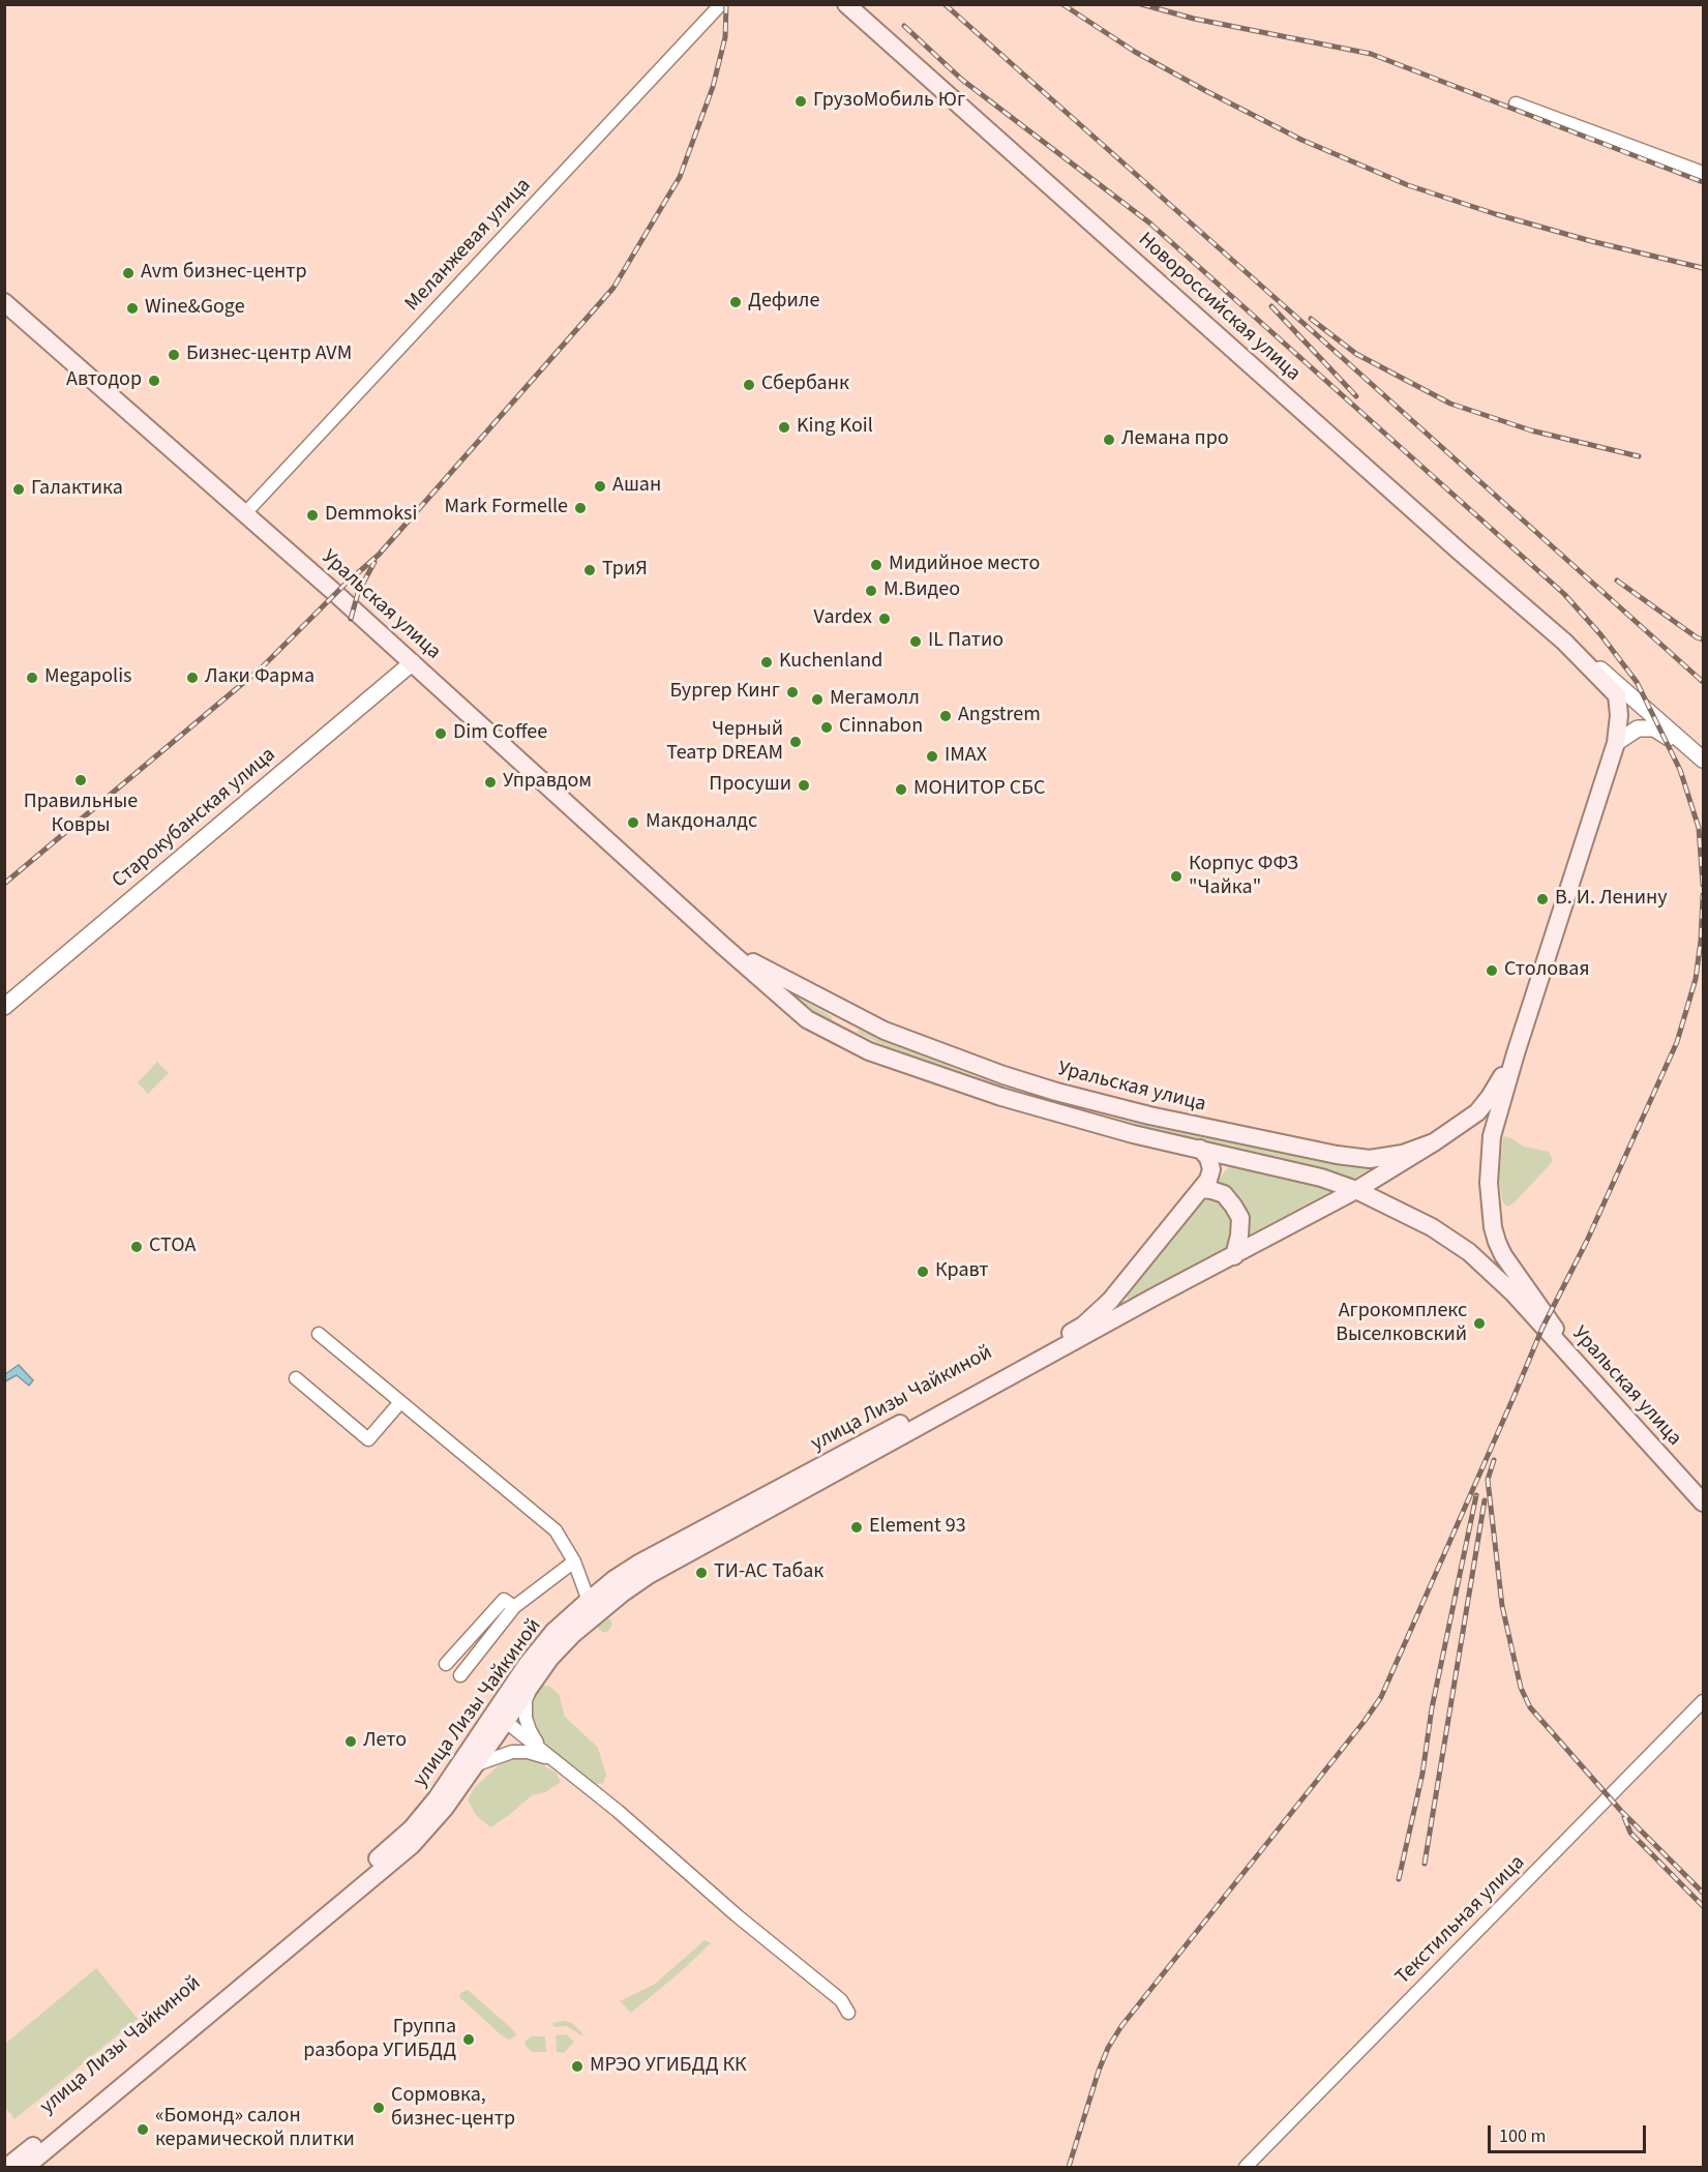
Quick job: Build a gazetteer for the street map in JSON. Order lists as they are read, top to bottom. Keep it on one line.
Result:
{"streets":{"main road":["Новороссийская улица","Уральская улица","улица Лизы Чайкиной"],"street":["Меланжевая улица","Старокубанская улица","Текстильная улица"]},"crossings":[["Меланжевая улица","Уральская улица"],["Новороссийская улица","Уральская улица"],["Уральская улица","Старокубанская улица"]],"places":["ГрузоМобиль Юг","Avm бизнес-центр","Дефиле","Wine&Goge","Бизнес-центр AVM","Автодор","Сбербанк","King Koil","Лемана про","Ашан","Галактика","Mark Formelle","Demmoksi","Мидийное место","ТриЯ","М.Видео","Vardex","IL Патио","Kuchenland","Megapolis","Лаки Фарма","Бургер Кинг","Мегамолл","Angstrem","Cinnabon","Dim Coffee","Черный Театр DREAM","IMAX","Правильные Ковры","Управдом","Просуши","МОНИТОР СБС","Макдоналдс","Корпус ФФЗ \"Чайка\"","В. И. Ленину","Столовая","СТОА","Кравт","Агрокомплекс Выселковский","Element 93","ТИ-АС Табак","Лето","Группа разбора УГИБДД","МРЭО УГИБДД КК","Сормовка, бизнес-центр","«Бомонд» салон керамической плитки"],"scale_bar":"100 m"}
